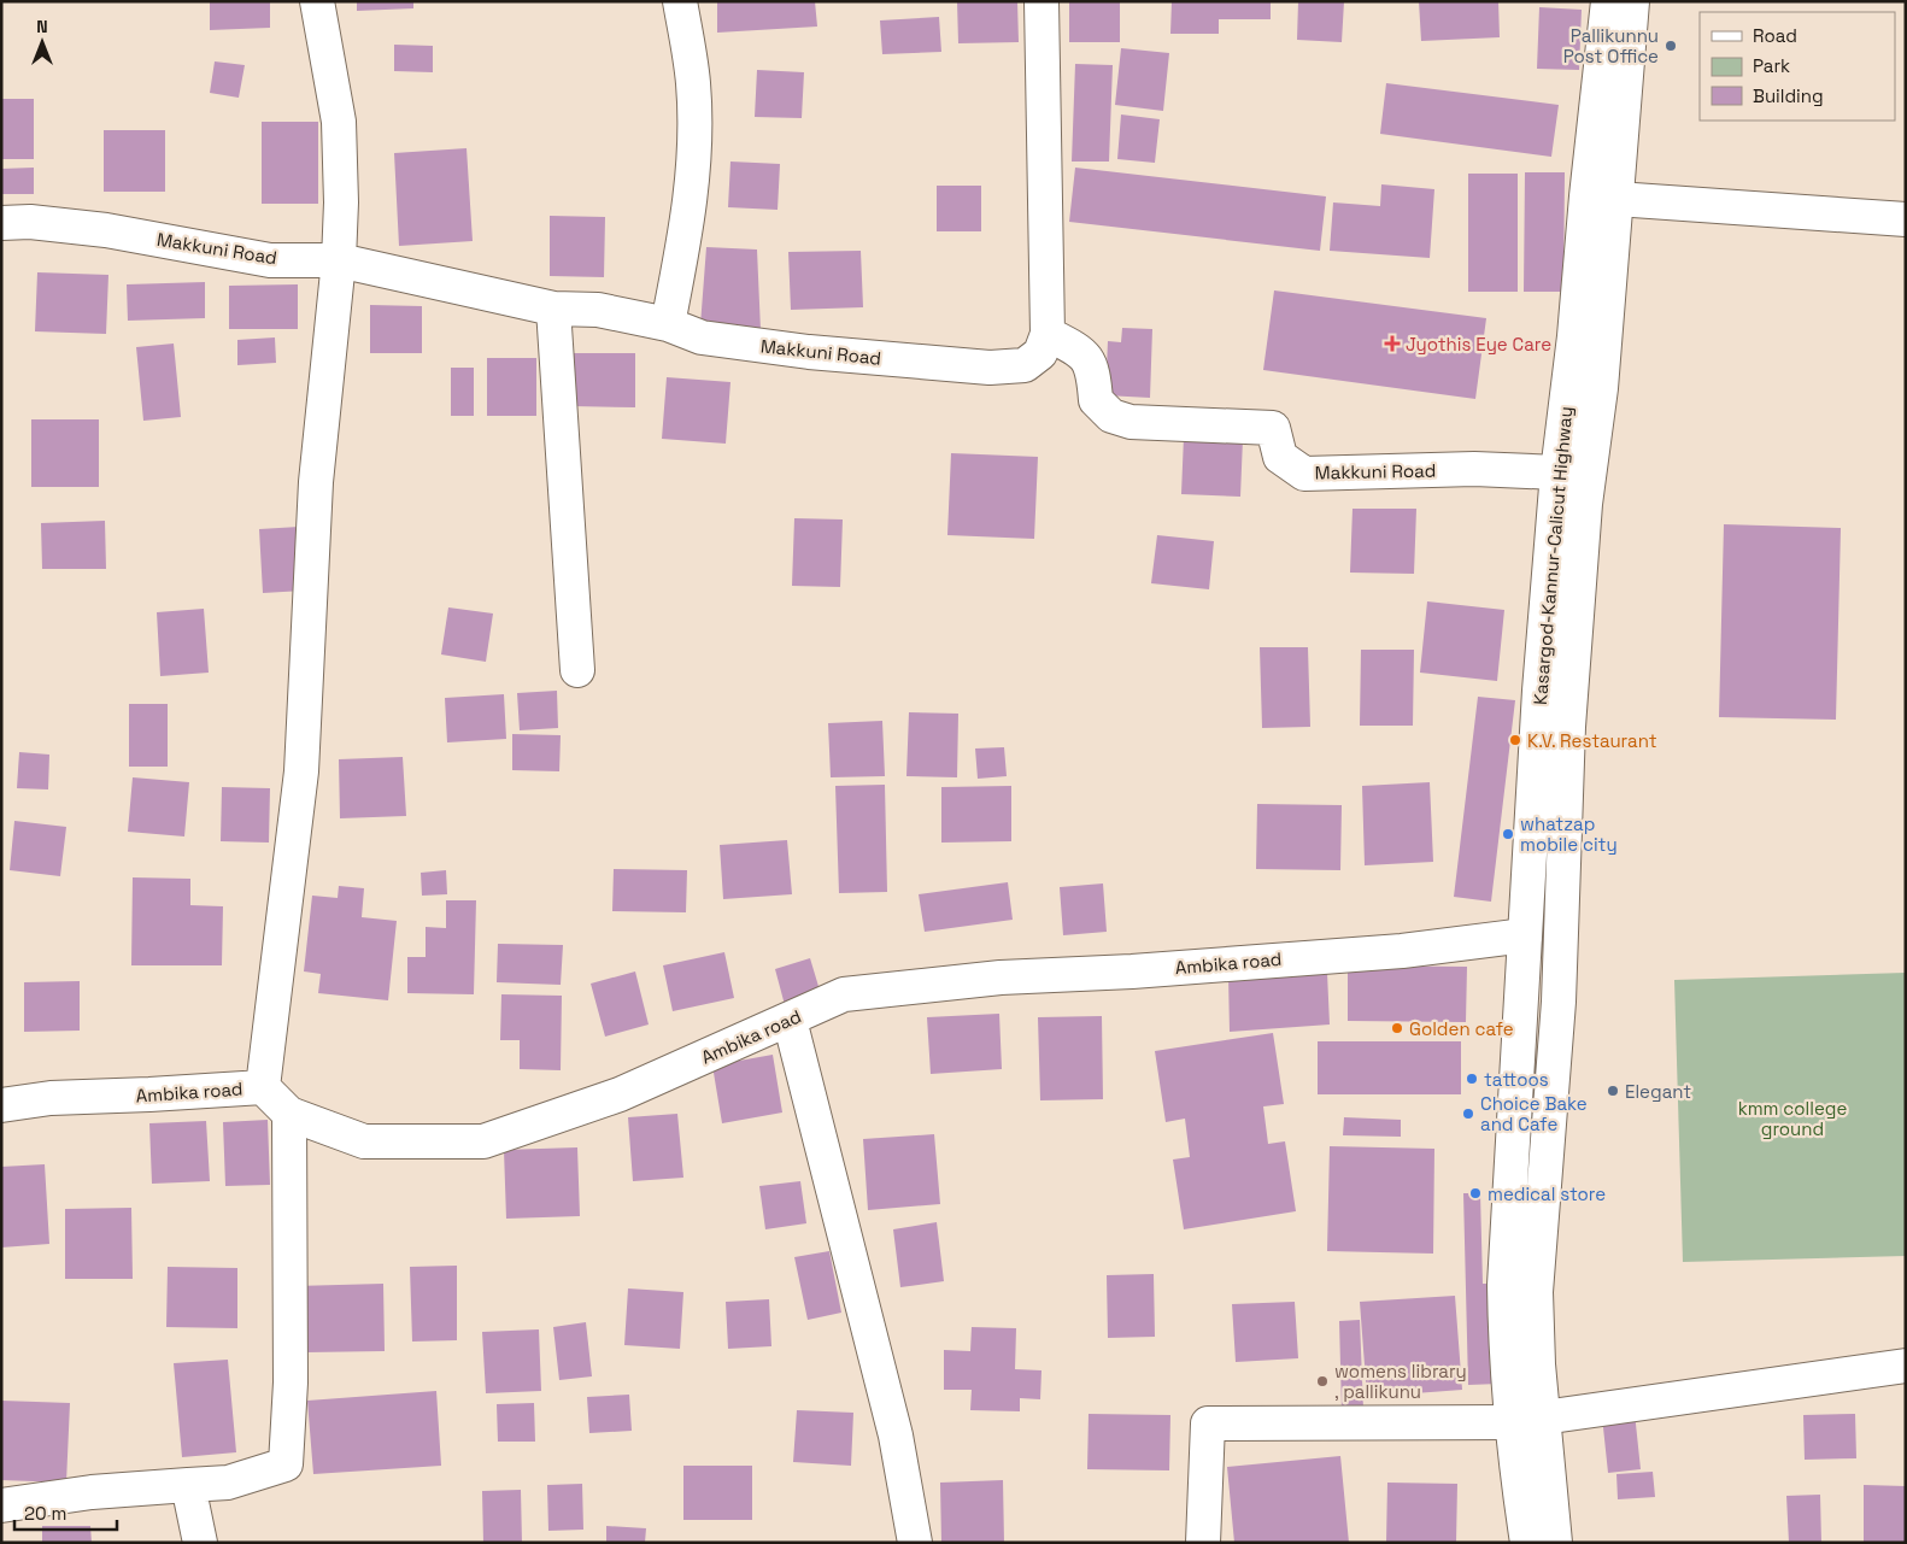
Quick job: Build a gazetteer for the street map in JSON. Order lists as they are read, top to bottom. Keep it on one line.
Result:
{"streets":{"main road":["Makkuni Road","Kasargod-Kannur-Calicut Highway","Ambika road"]},"crossings":[["Makkuni Road","Kasargod-Kannur-Calicut Highway"],["Kasargod-Kannur-Calicut Highway","Ambika road"]],"parks":["kmm college ground"],"places":{"other":["Pallikunnu Post Office","K.V. Restaurant","whatzap mobile city","Golden cafe","tattoos","Elegant","Choice Bake and Cafe","medical store","womens library , pallikunu"],"health":["Jyothis Eye Care"]},"legend":["Road","Park","Building"],"scale_bar":"20 m","north":"top"}
